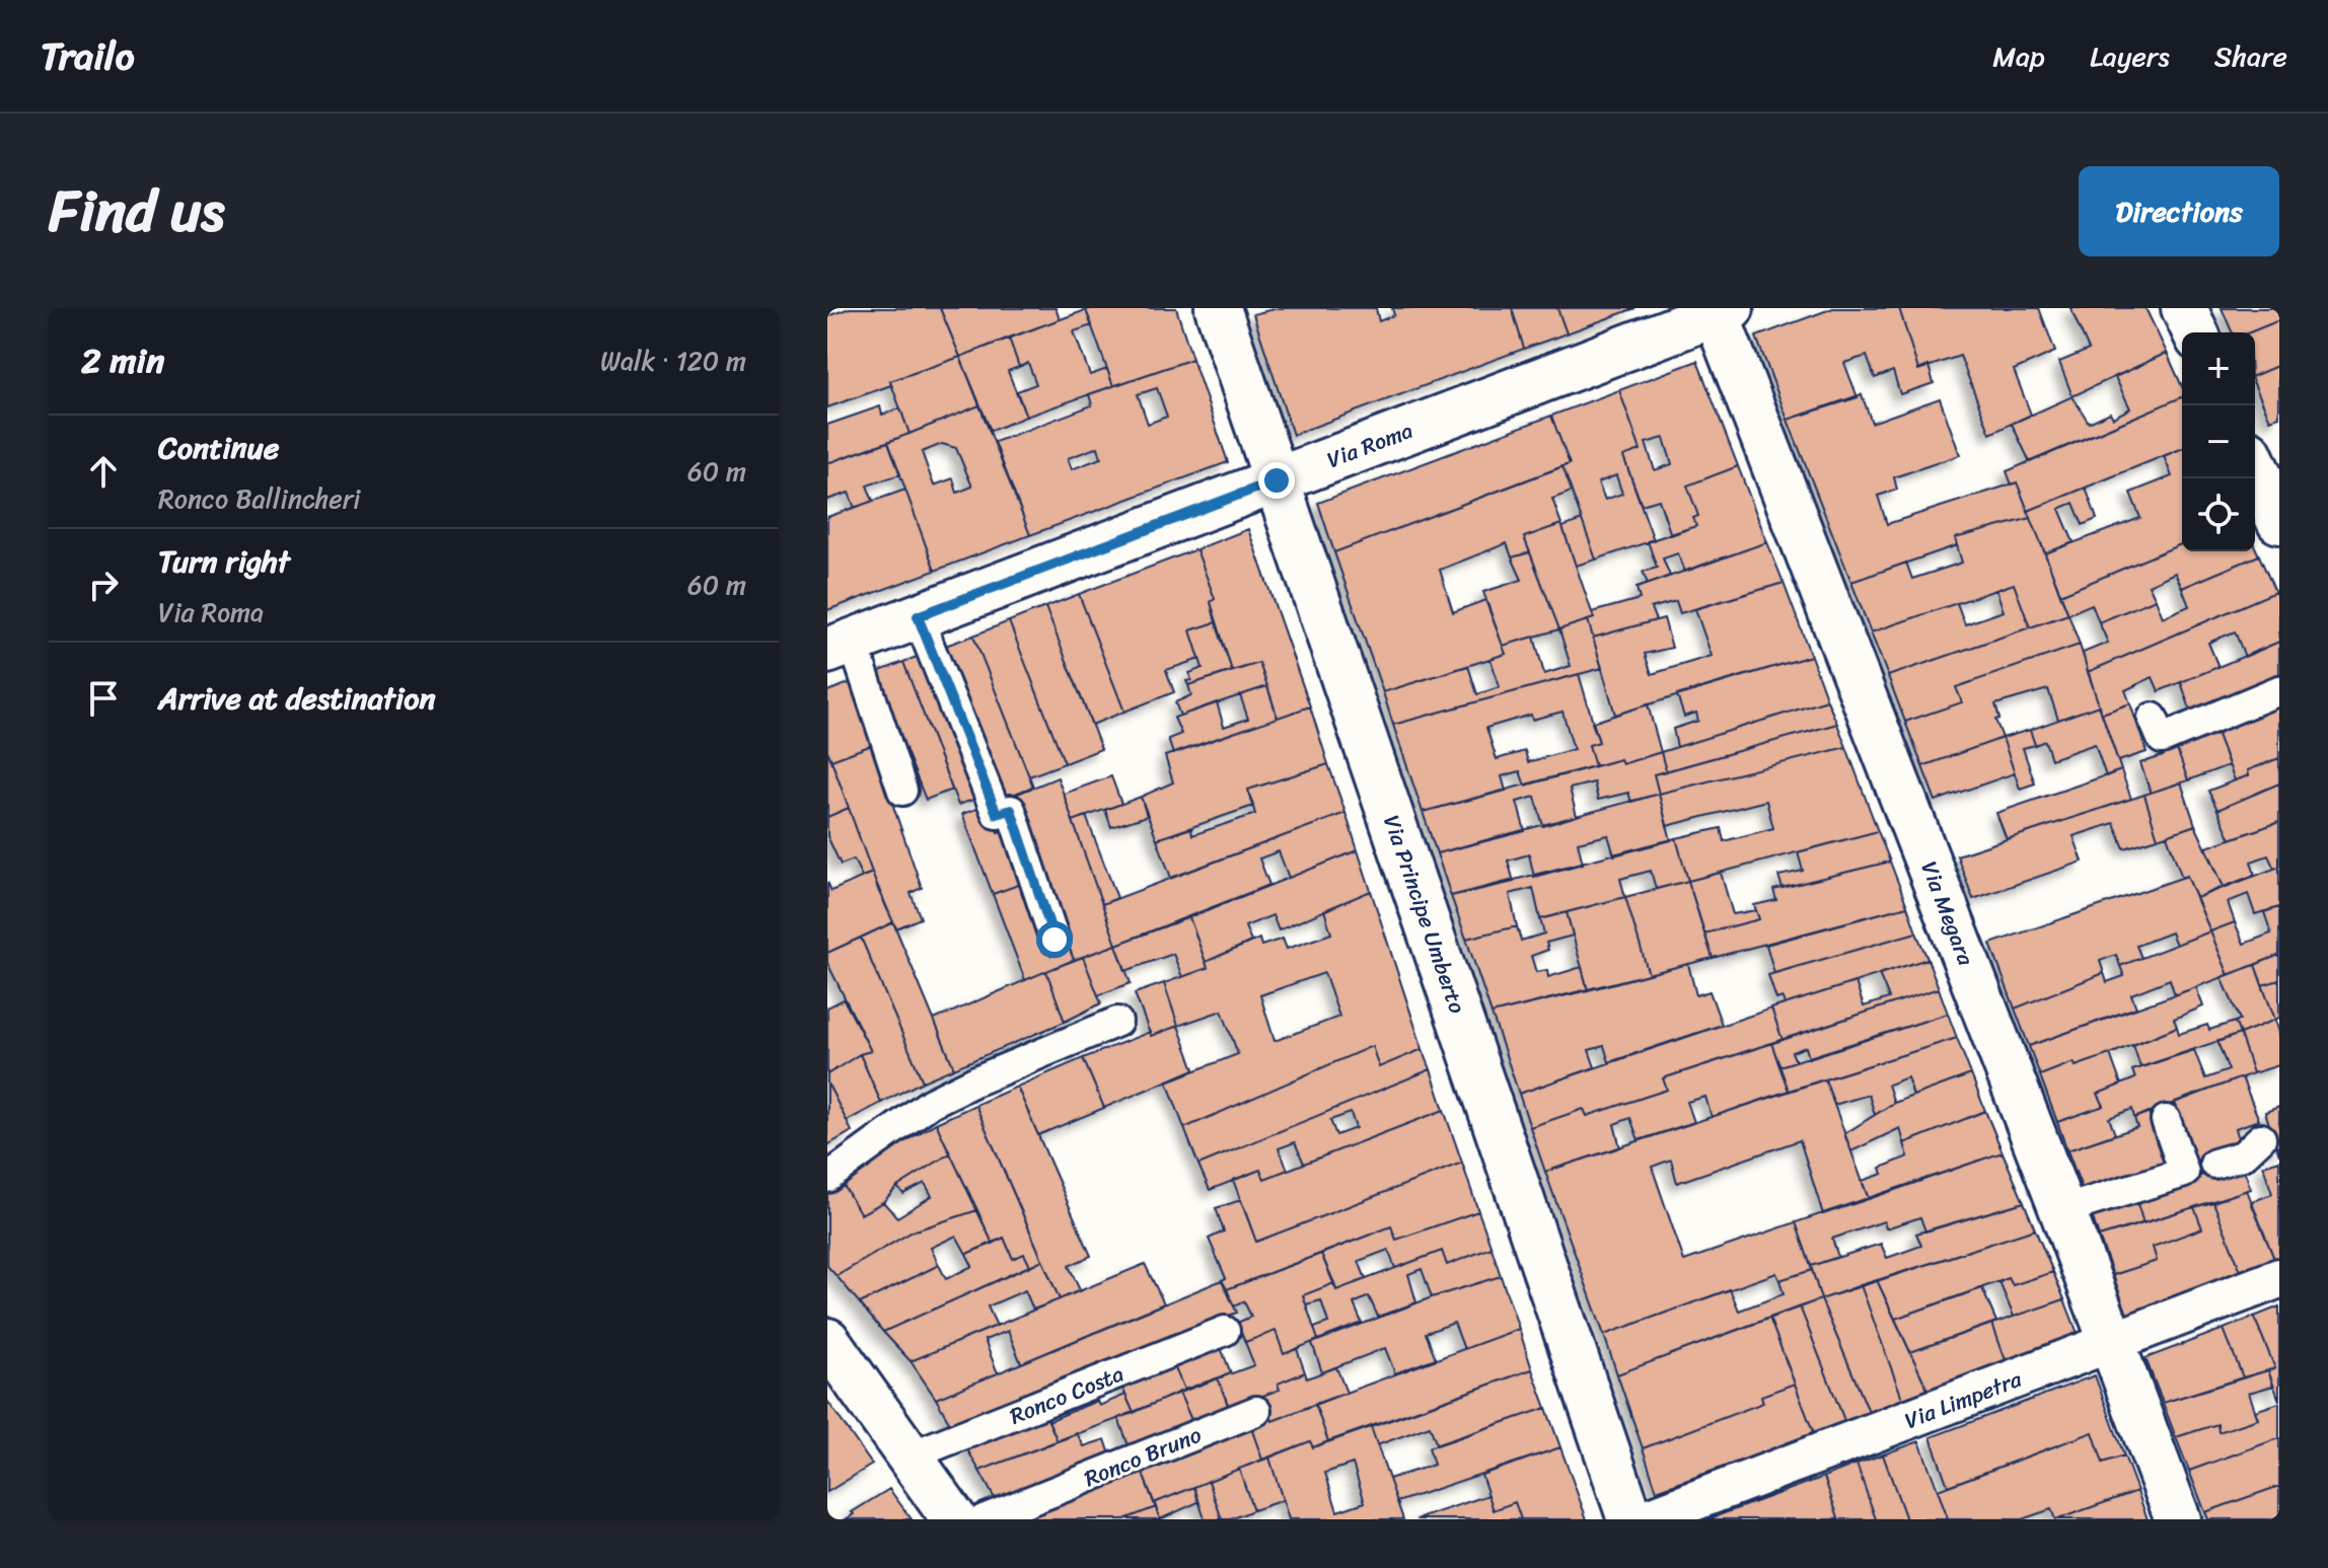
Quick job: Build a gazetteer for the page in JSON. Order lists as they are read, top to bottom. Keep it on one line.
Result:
{"streets":{"street":["Via Roma","Via Megara","Via Principe Umberto","Ronco Costa","Via Limpetra","Ronco Bruno"]},"crossings":[["Via Roma","Via Megara"],["Via Roma","Via Principe Umberto"],["Via Megara","Via Limpetra"]],"page":{"header":"Trailo","nav":["Map","Layers","Share"],"title":"Find us","buttons":"Directions","heading":["2 min","Walk · 120 m"],"map_buttons":["+","−"],"list":[["Continue","Ronco Ballincheri","60 m"],["Turn right","Via Roma","60 m"],"Arrive at destination"]}}
